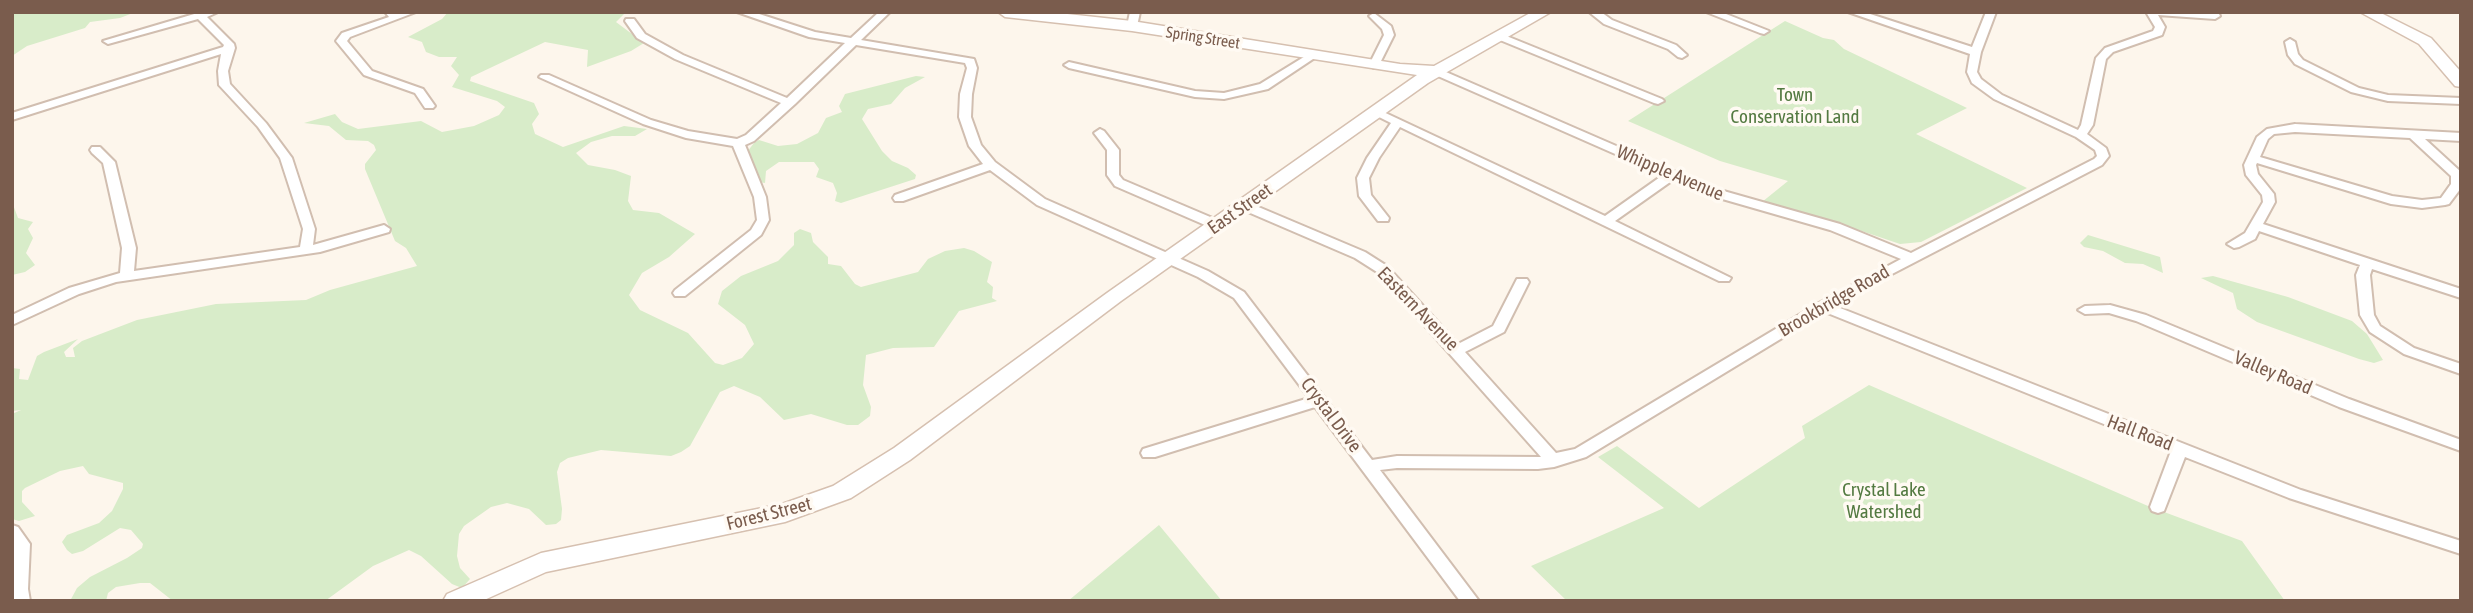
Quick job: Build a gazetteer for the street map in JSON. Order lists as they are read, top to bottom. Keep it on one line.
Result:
{"streets":{"main road":["Spring Street","East Street","Forest Street"],"street":["Whipple Avenue","Brookbridge Road","Eastern Avenue","Valley Road","Crystal Drive","Hall Road"]},"crossings":[["Spring Street","Whipple Avenue"],["Spring Street","East Street"],["Whipple Avenue","East Street"],["Whipple Avenue","Brookbridge Road"],["East Street","Eastern Avenue"],["East Street","Crystal Drive"],["East Street","Forest Street"],["Brookbridge Road","Eastern Avenue"],["Brookbridge Road","Crystal Drive"],["Brookbridge Road","Hall Road"]],"parks":["Town Conservation Land","Crystal Lake Watershed"]}
